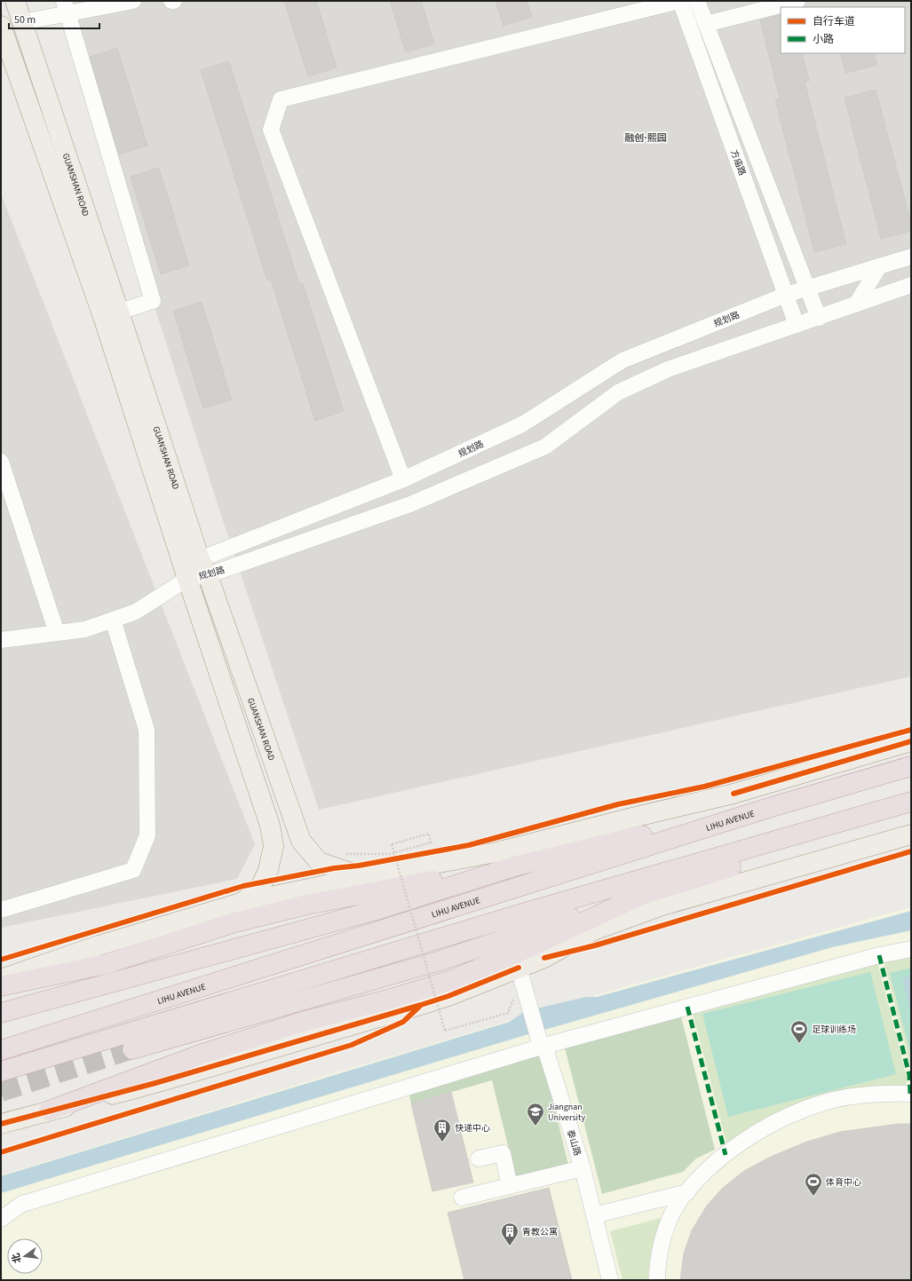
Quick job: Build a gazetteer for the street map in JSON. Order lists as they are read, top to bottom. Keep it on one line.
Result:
{"streets":{"highway":["LIHU AVENUE"],"main road":["GUANSHAN ROAD"],"street":["方庙路","规划路","泰山路"]},"crossings":[["方庙路","规划路"],["GUANSHAN ROAD","规划路"]],"districts":["融创·熙园"],"places":{"sports":["足球训练场","体育中心"],"school or university":["Jiangnan University"],"building":["快递中心","青教公寓"]},"legend":["自行车道","小路"],"scale_bar":"50 m","north":"left"}
